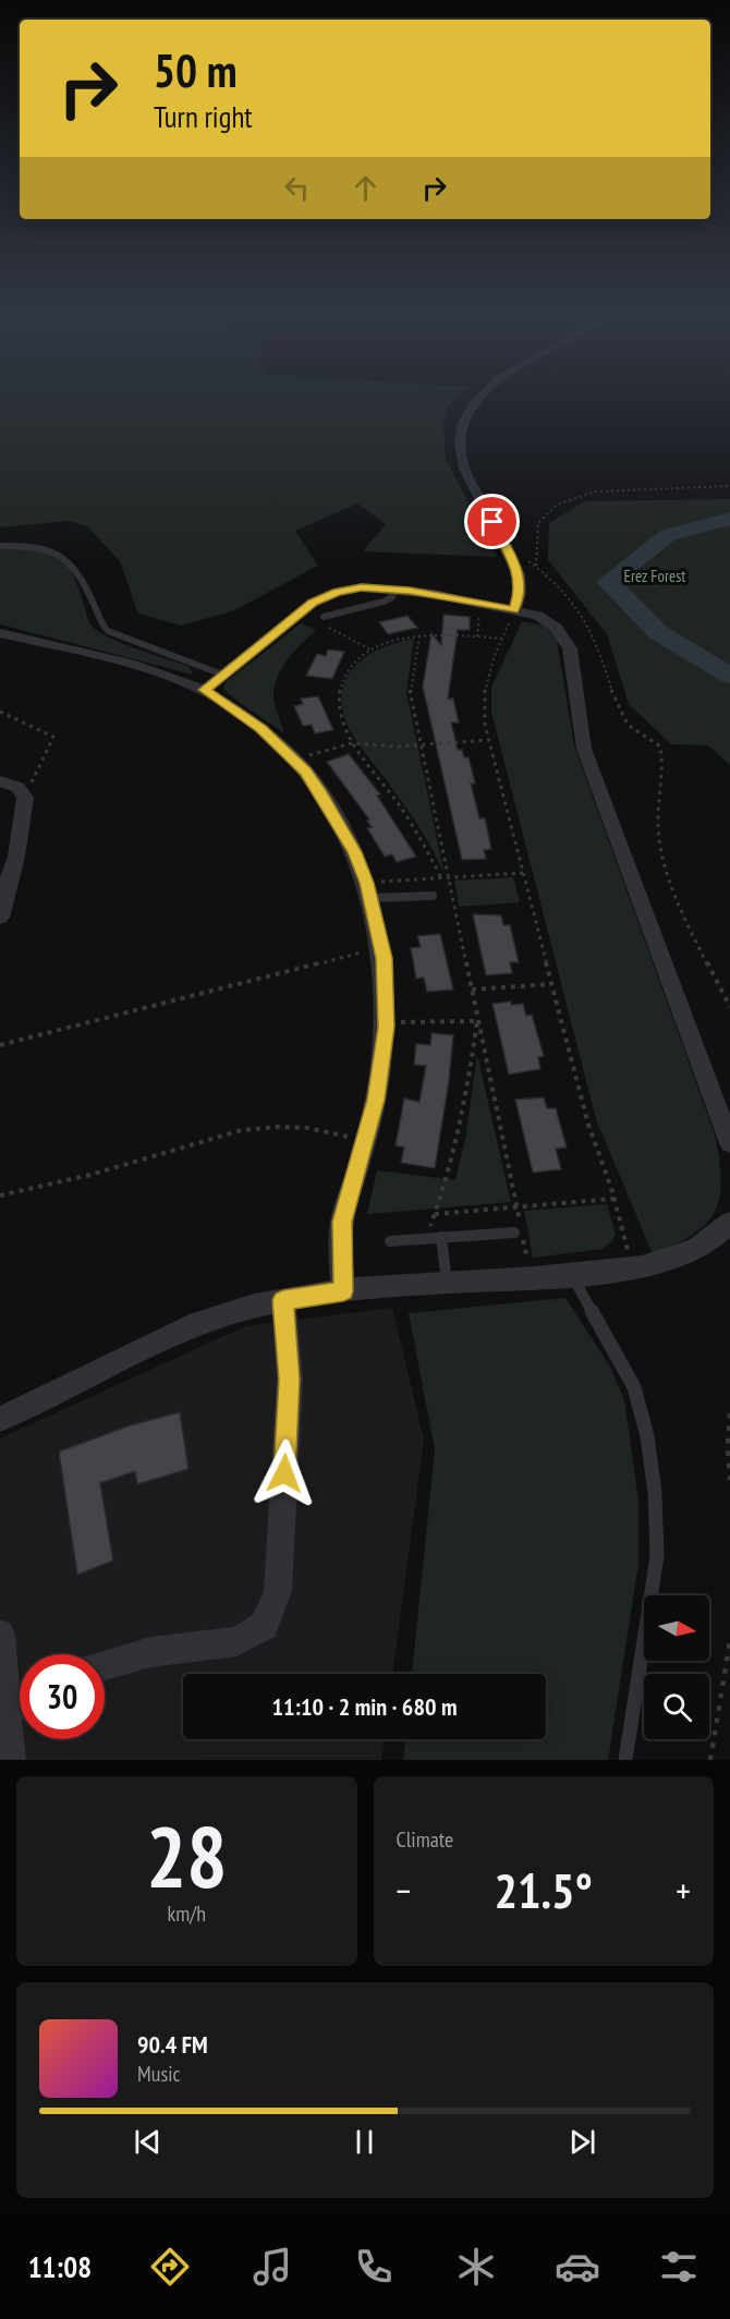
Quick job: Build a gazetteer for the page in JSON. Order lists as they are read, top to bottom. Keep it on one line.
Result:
{"parks":["Erez Forest"],"north":"right","page":{"turn":["50 m","Turn right"],"limit":"30","trip":"11:10 · 2 min · 680 m","tile":[["28","km/h"],"Climate"],"heat":["−","21.5°","+"],"song":["90.4 FM","Music"],"tabs":"11:08"}}
